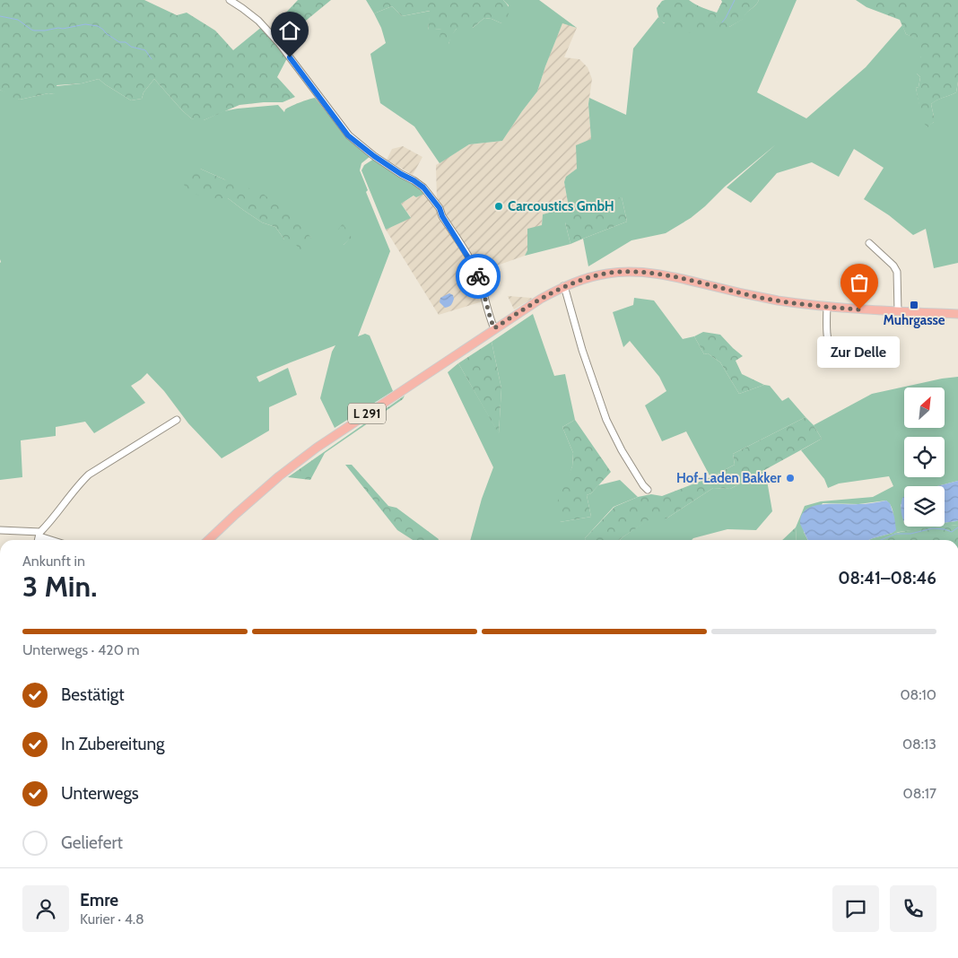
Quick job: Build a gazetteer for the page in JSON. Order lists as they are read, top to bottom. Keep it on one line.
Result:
{"streets":{"main road":["L 291"]},"places":{"other":["Carcoustics GmbH","Zur Delle","Hof-Laden Bakker"],"transit":["Muhrgasse"]},"north":"top right","page":{"bubble":"Zur Delle","heading":["3 Min.","Ankunft in","08:41–08:46"],"panel":["Emre","Kurier · 4.8"],"bar":"Unterwegs · 420 m","list":[["Bestätigt","08:10"],["In Zubereitung","08:13"],["Unterwegs","08:17"],"Geliefert"]}}
